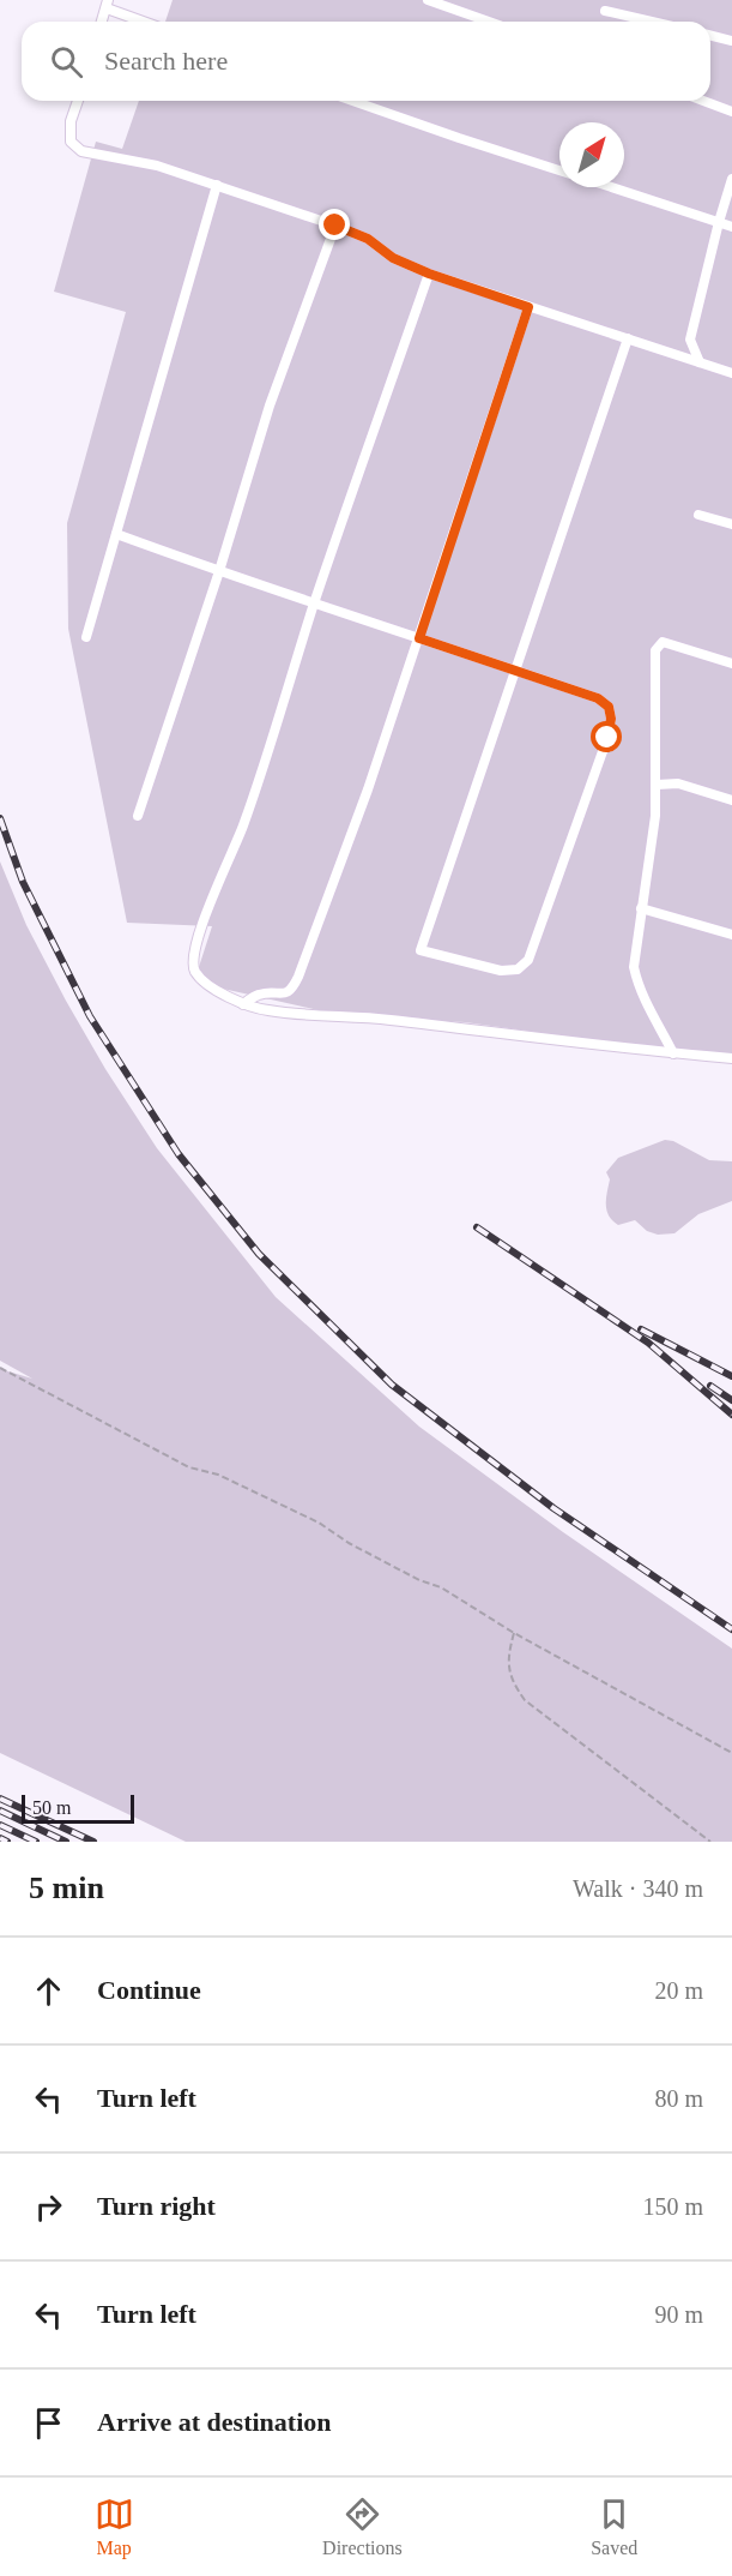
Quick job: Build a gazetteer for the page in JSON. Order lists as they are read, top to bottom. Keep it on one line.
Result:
{"scale_bar":"50 m","north":"top right","page":{"search":"Search here","scale":"50 m","heading":["5 min","Walk · 340 m"],"list":[["Continue","20 m"],["Turn left","80 m"],["Turn right","150 m"],["Turn left","90 m"],"Arrive at destination"],"nav":["Map","Directions","Saved"]}}
